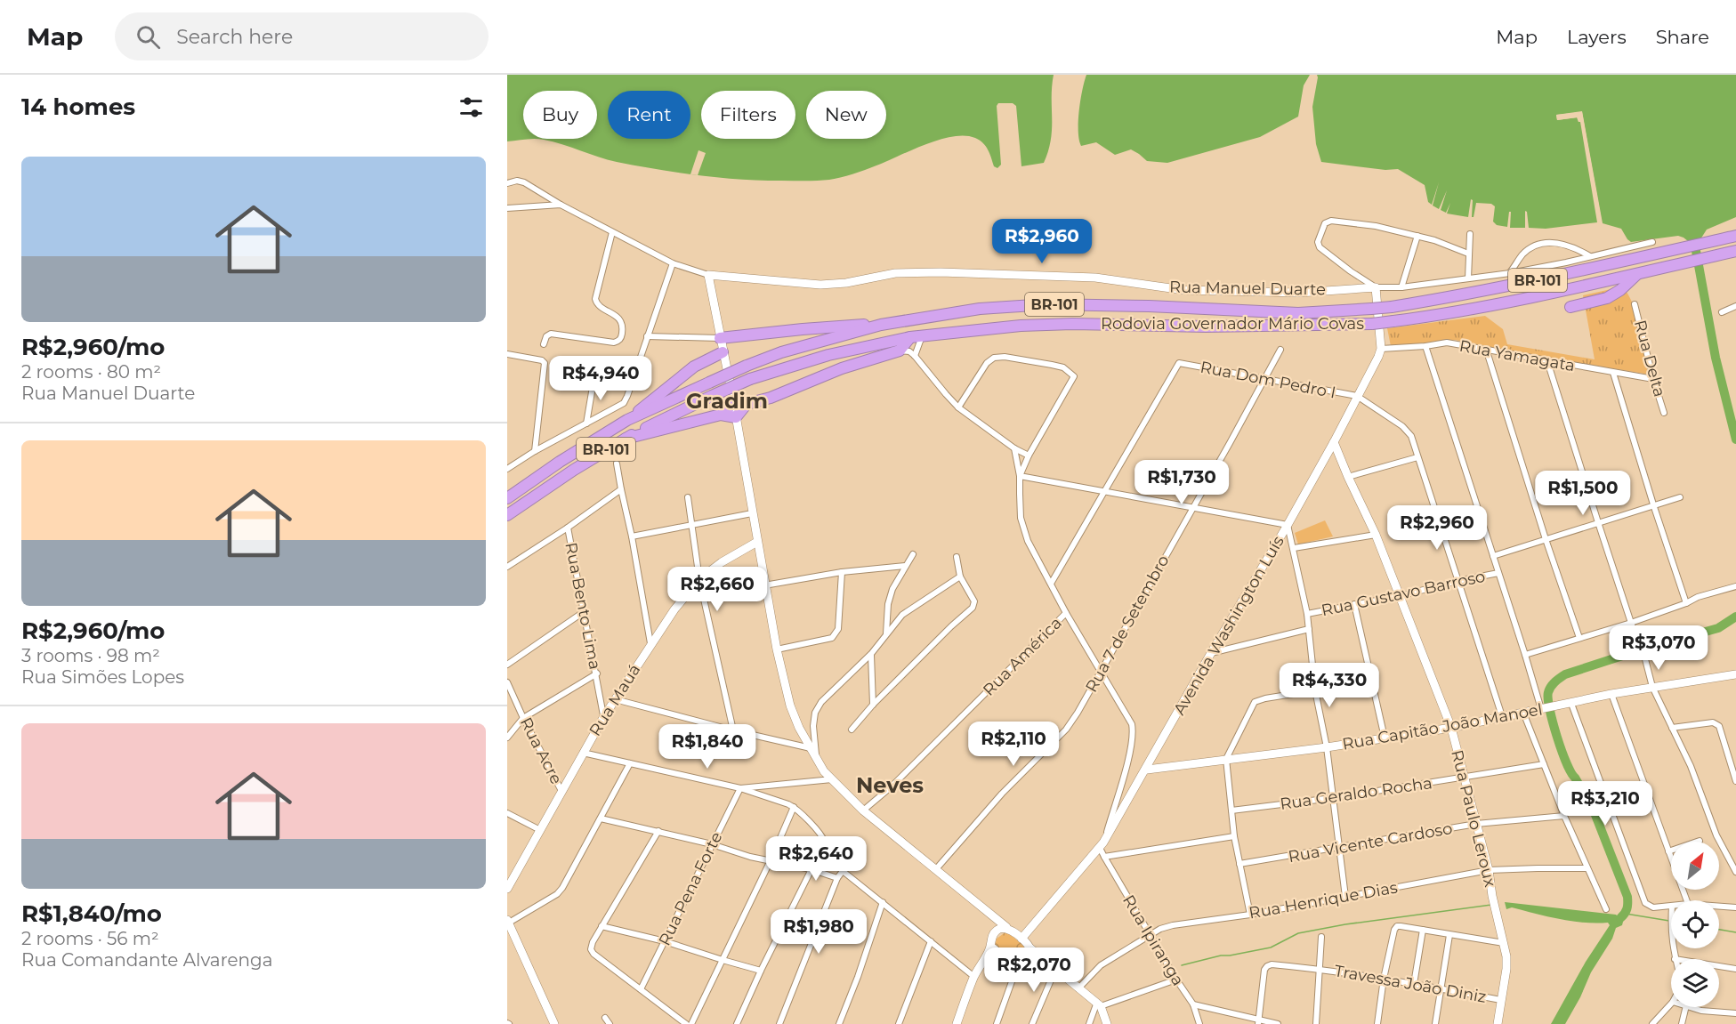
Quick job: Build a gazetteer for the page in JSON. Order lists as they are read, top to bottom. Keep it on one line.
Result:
{"streets":{"highway":["BR-101","Rodovia Governador Mário Covas"],"street":["Rua Manuel Duarte","Rua Yamagata","Rua Delta","Rua Dom Pedro I","Rua Gustavo Barroso","Rua Bento Lima","Rua 7 de Setembro","Avenida Washington Luís","Rua América","Rua Mauá","Rua Capitão João Manoel","Rua Acre","Rua Geraldo Rocha","Rua Paulo Leroux","Rua Vicente Cardoso","Rua Pena Forte","Rua Henrique Dias","Rua Ipiranga","Travessa João Diniz"]},"crossings":[["Rua Yamagata","Rua Delta"],["Rua Yamagata","Avenida Washington Luís"],["Rua Dom Pedro I","Rua 7 de Setembro"],["Rua Dom Pedro I","Avenida Washington Luís"],["Rua Gustavo Barroso","Rua Paulo Leroux"],["Rua Bento Lima","Rua Mauá"],["Avenida Washington Luís","Rua Capitão João Manoel"],["Avenida Washington Luís","Rua Paulo Leroux"],["Avenida Washington Luís","Rua Ipiranga"],["Rua Mauá","Rua Acre"],["Rua Capitão João Manoel","Rua Paulo Leroux"],["Rua Geraldo Rocha","Rua Paulo Leroux"],["Rua Paulo Leroux","Rua Vicente Cardoso"],["Rua Paulo Leroux","Rua Henrique Dias"],["Rua Paulo Leroux","Travessa João Diniz"],["Rua Henrique Dias","Rua Ipiranga"]],"districts":["Gradim","Neves"],"north":"top right","page":{"header":"Map","search":"Search here","nav":["Map","Layers","Share"],"heading":"14 homes","chip":["Buy","Rent","Filters","New"],"list":[{"name":"R$2,960/mo","note":"2 rooms · 80 m² · Rua Manuel Duarte"},{"name":"R$2,960/mo","note":"3 rooms · 98 m² · Rua Simões Lopes"},{"name":"R$1,840/mo","note":"2 rooms · 56 m² · Rua Comandante Alvarenga"}],"price":["R$2,960","R$4,940","R$1,730","R$1,500","R$2,960","R$2,660","R$3,070","R$4,330","R$2,110","R$1,840","R$3,210","R$2,640","R$1,980","R$2,070"]}}
